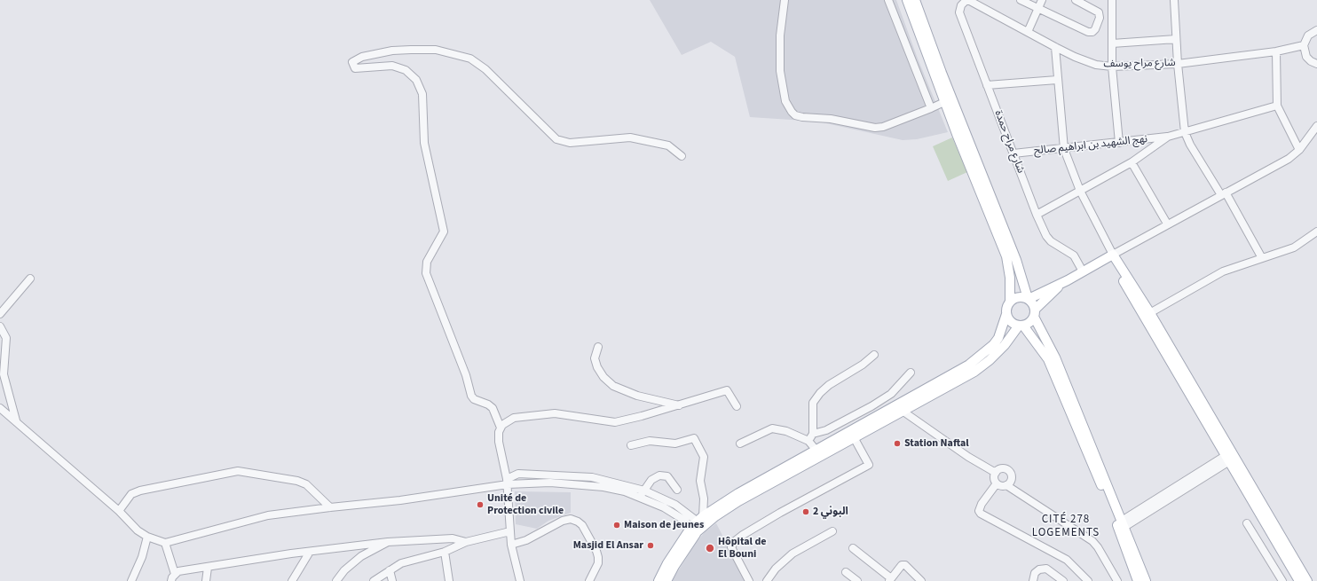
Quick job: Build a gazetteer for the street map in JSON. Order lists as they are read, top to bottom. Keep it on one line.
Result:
{"streets":{"street":["شارع مراح يوسف","شارع مراح حمدة","نهج الشهيد بن ابراهيم صالح"]},"crossings":[["شارع مراح يوسف","شارع مراح حمدة"],["شارع مراح حمدة","نهج الشهيد بن ابراهيم صالح"]],"districts":["CITÉ 278 LOGEMENTS"],"places":["Station Naftal","Unité de Protection civile","البوني 2","Maison de jeunes","Masjid El Ansar","Hôpital de El Bouni"]}
